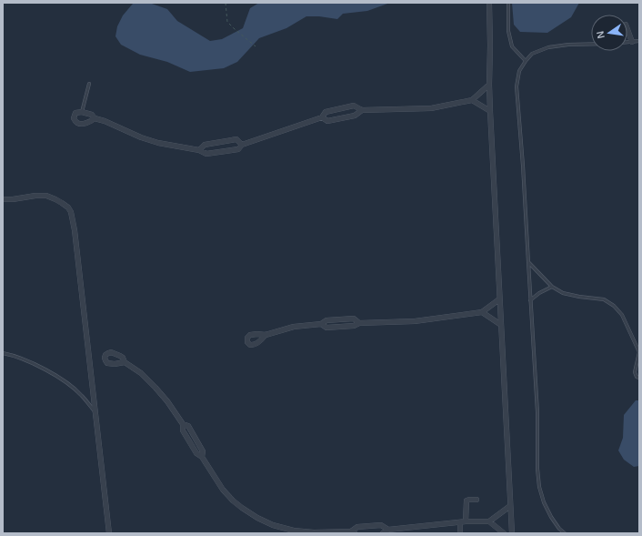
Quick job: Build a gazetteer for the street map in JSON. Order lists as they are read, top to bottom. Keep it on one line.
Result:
{"north":"left"}
